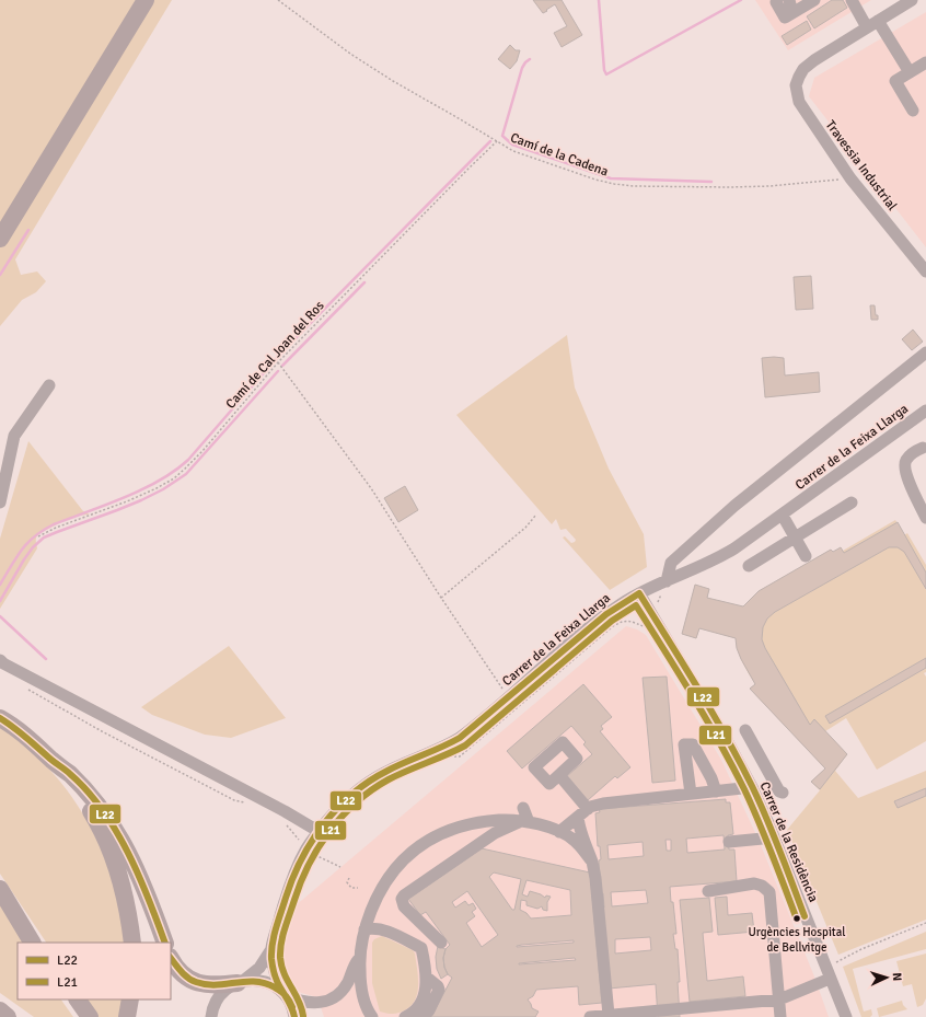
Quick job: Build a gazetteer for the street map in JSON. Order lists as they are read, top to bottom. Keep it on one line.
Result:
{"streets":{"street":["Travessia Industrial","Carrer de la Feixa Llarga","Carrer de la Residència"],"path":["Camí de la Cadena","Camí de Cal Joan del Ros"]},"crossings":[["Camí de la Cadena","Travessia Industrial"],["Camí de la Cadena","Camí de Cal Joan del Ros"],["Carrer de la Feixa Llarga","Carrer de la Residència"]],"places":["Urgències Hospital de Bellvitge"],"lines":["transit line L22","transit line L21"],"legend":["L22","L21"],"north":"right"}
